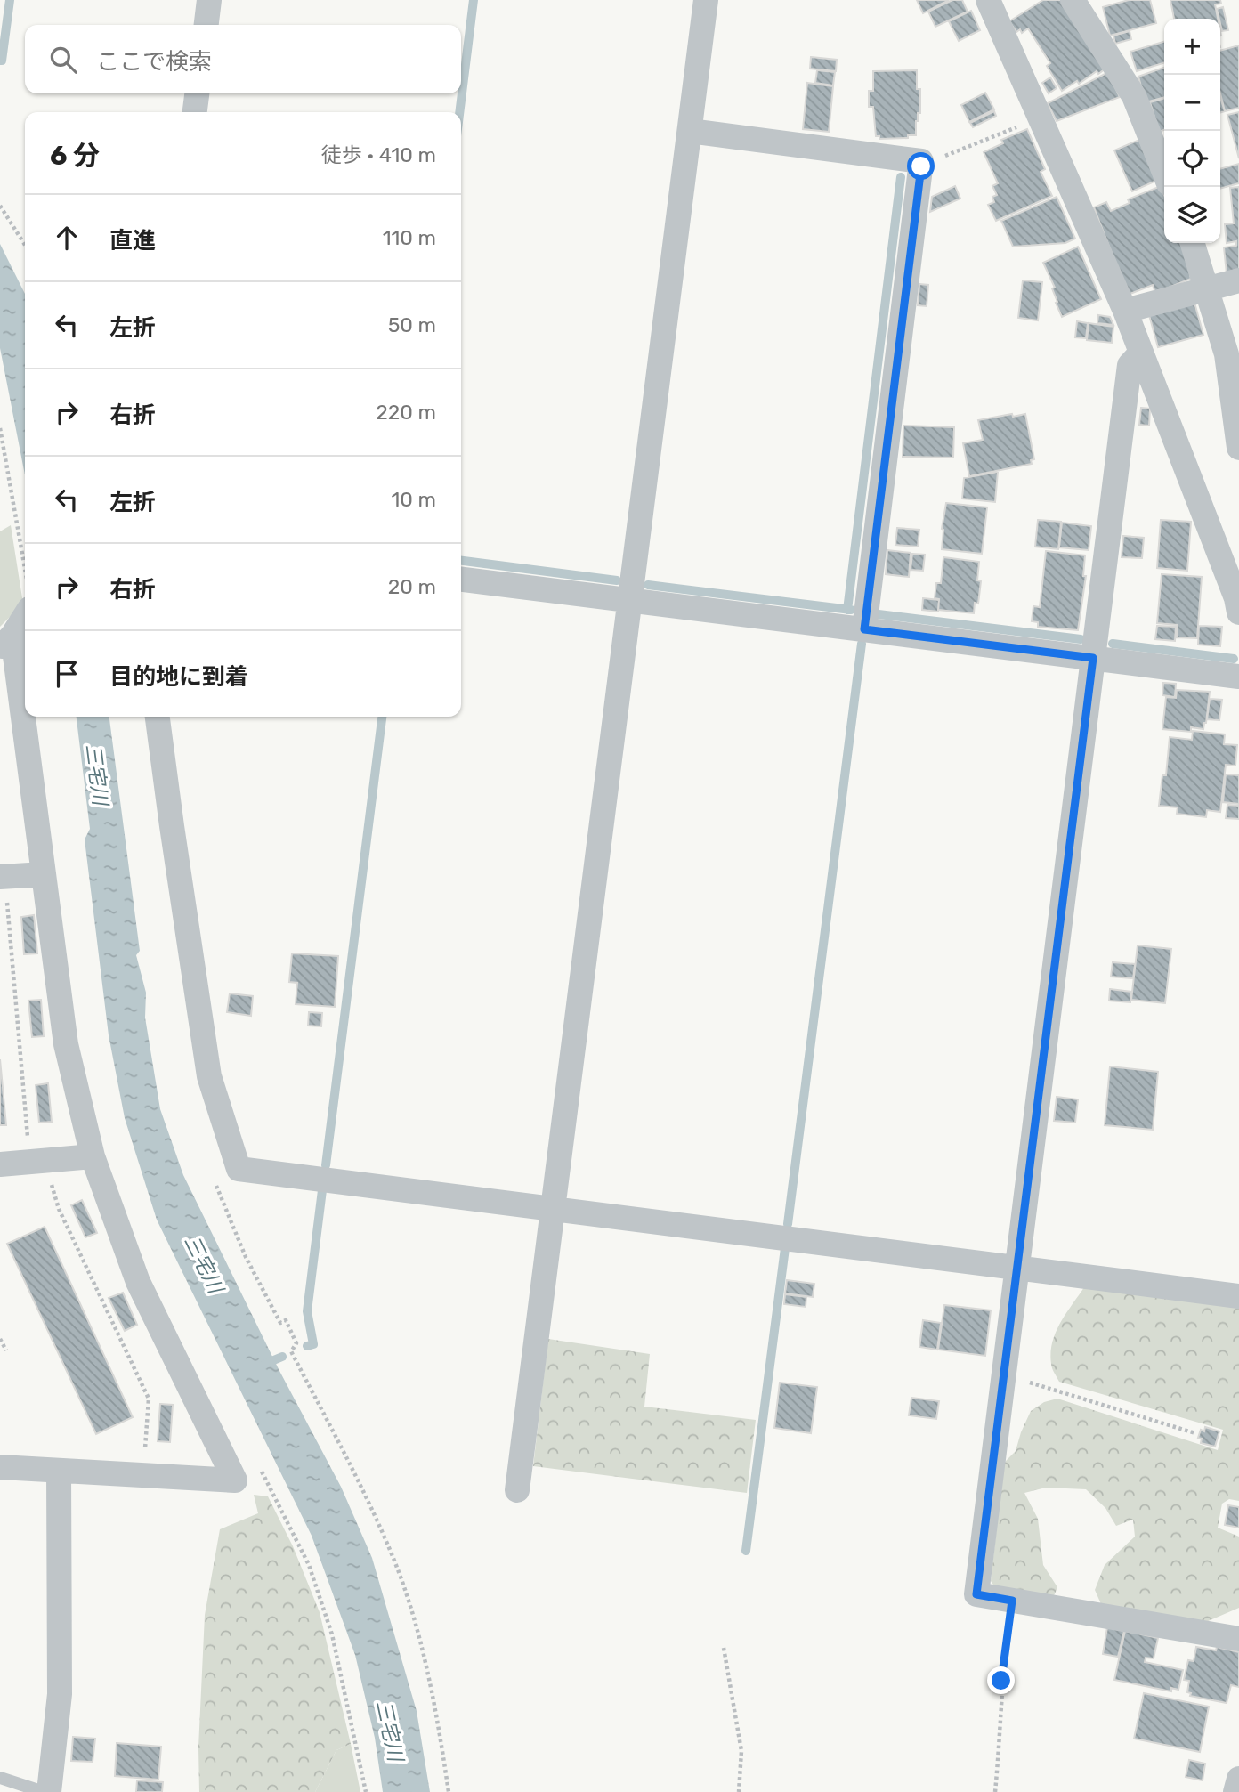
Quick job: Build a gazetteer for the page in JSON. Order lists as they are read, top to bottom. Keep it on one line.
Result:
{"water":["三宅川"],"page":{"map_buttons":["+","−"],"search":"ここで検索","heading":["6 分","徒歩 · 410 m"],"list":[["直進","110 m"],["左折","50 m"],["右折","220 m"],["左折","10 m"],["右折","20 m"],"目的地に到着"]}}
